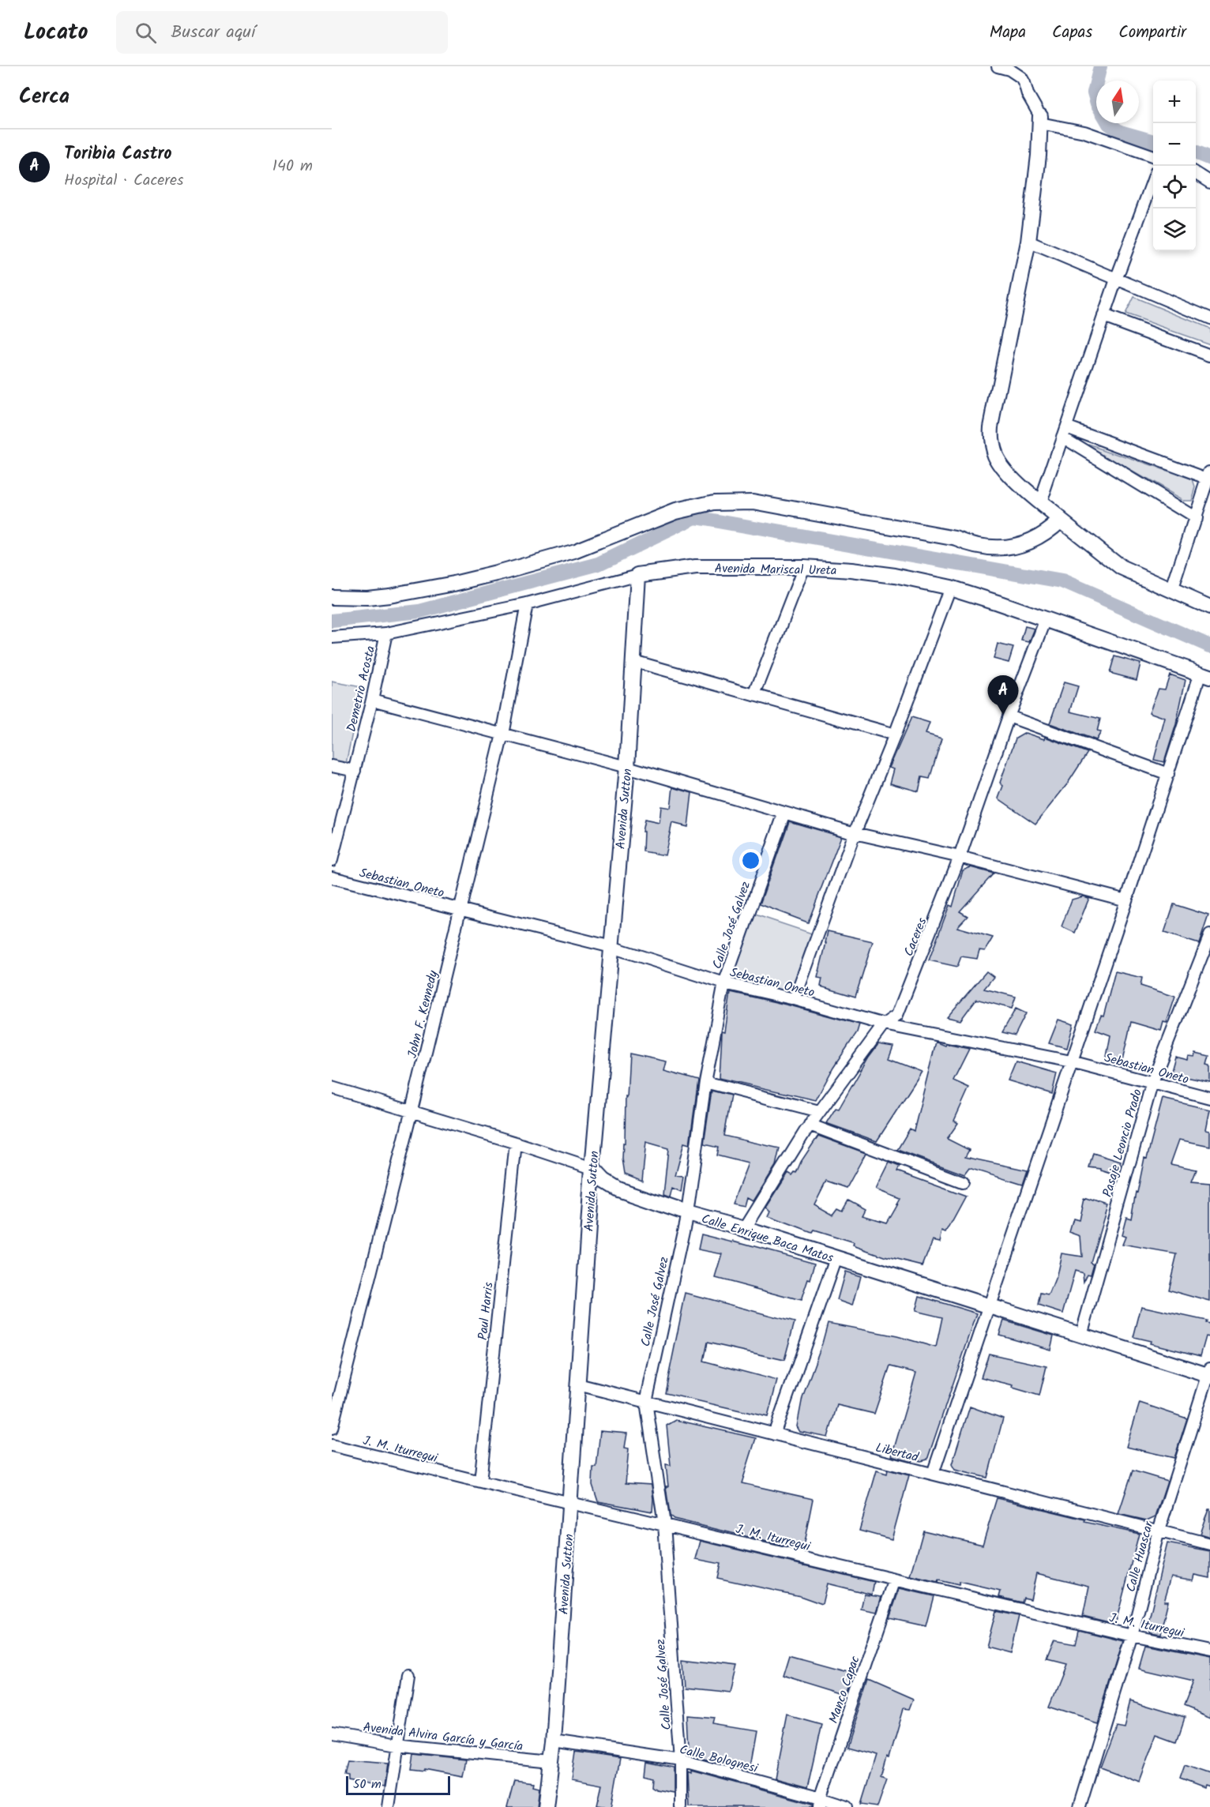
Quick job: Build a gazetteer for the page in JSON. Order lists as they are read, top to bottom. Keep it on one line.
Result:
{"streets":{"street":["Avenida Mariscal Ureta","Demetrio Acosta","Avenida Sutton","Sebastian Oneto","Calle José Galvez","Caceres","John F. Kennedy","Pasaje Leoncio Prado","Calle Enrique Baca Matos","Paul Harris","J. M. Iturregui","Libertad","Calle Huascar","Manco Capac","Avenida Alvira García y García","Calle Bolognesi"]},"crossings":[["Avenida Mariscal Ureta","Demetrio Acosta"],["Avenida Mariscal Ureta","Avenida Sutton"],["Avenida Mariscal Ureta","Caceres"],["Avenida Mariscal Ureta","John F. Kennedy"],["Avenida Sutton","Sebastian Oneto"],["Avenida Sutton","Calle Enrique Baca Matos"],["Avenida Sutton","J. M. Iturregui"],["Avenida Sutton","Libertad"],["Avenida Sutton","Avenida Alvira García y García"],["Avenida Sutton","Calle Bolognesi"],["Sebastian Oneto","Calle José Galvez"],["Sebastian Oneto","Caceres"],["Sebastian Oneto","John F. Kennedy"],["Sebastian Oneto","Pasaje Leoncio Prado"],["Calle José Galvez","Calle Enrique Baca Matos"],["Calle José Galvez","J. M. Iturregui"],["Calle José Galvez","Libertad"],["Calle José Galvez","Calle Bolognesi"],["Caceres","Calle Enrique Baca Matos"],["John F. Kennedy","Calle Enrique Baca Matos"],["Pasaje Leoncio Prado","Calle Enrique Baca Matos"],["Calle Enrique Baca Matos","Paul Harris"],["Calle Enrique Baca Matos","Calle Huascar"],["Paul Harris","J. M. Iturregui"],["J. M. Iturregui","Calle Huascar"],["J. M. Iturregui","Manco Capac"],["Libertad","Calle Huascar"],["Manco Capac","Calle Bolognesi"]],"scale_bar":"50 m","north":"top","page":{"header":"Locato","search":"Buscar aquí","nav":["Mapa","Capas","Compartir"],"heading":"Cerca","map_buttons":["+","−"],"list":[{"mark":"A","name":"Toribia Castro","note":"Hospital · Caceres","value":"140 m"}],"pins":"A","scale":"50 m"}}
